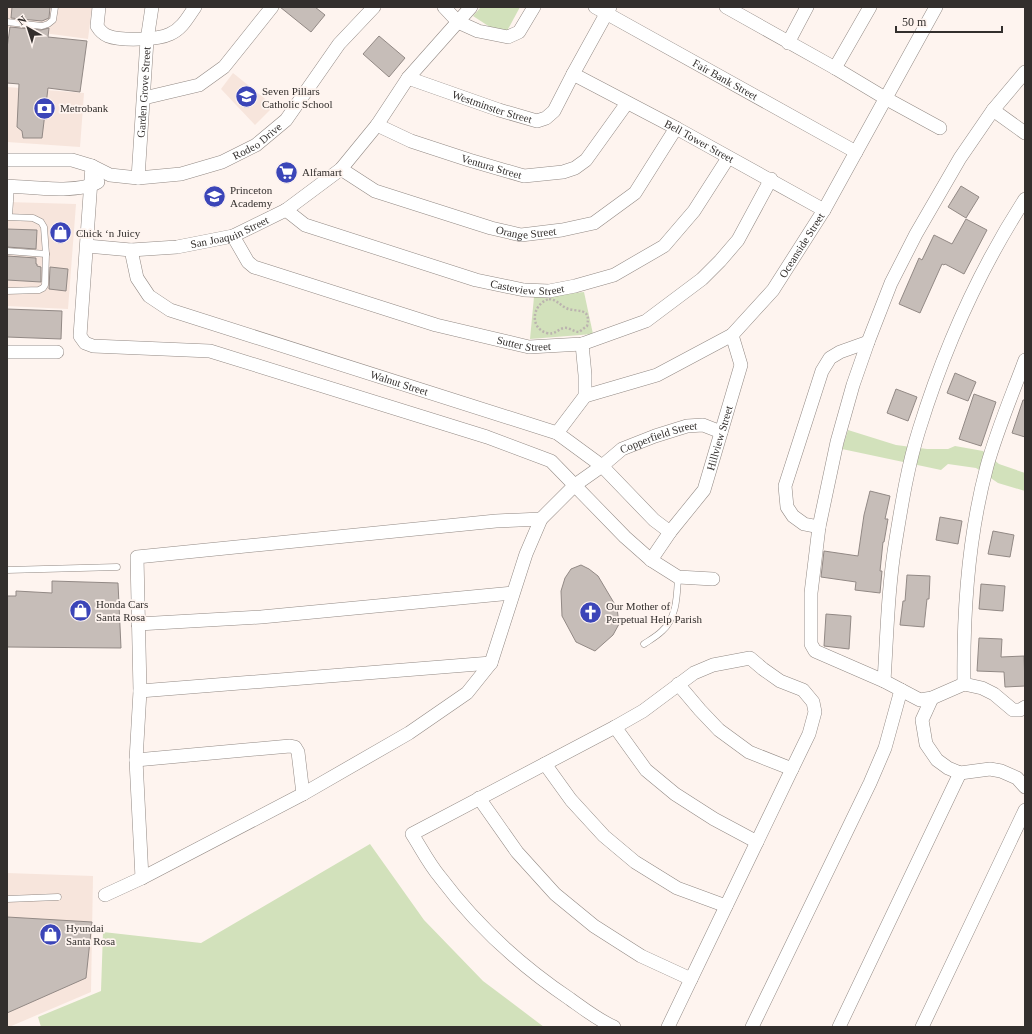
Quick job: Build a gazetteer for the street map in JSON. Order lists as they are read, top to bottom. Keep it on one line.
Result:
{"streets":{"street":["Fair Bank Street","Garden Grove Street","Westminster Street","Rodeo Drive","Bell Tower Street","Ventura Street","Orange Street","San Joaquin Street","Oceanside Street","Casteview Street","Sutter Street","Walnut Street","Hillview Street","Copperfield Street"]},"crossings":[["Fair Bank Street","Westminster Street"],["Fair Bank Street","Oceanside Street"],["Garden Grove Street","Rodeo Drive"],["Westminster Street","Bell Tower Street"],["Westminster Street","San Joaquin Street"],["Bell Tower Street","Ventura Street"],["Bell Tower Street","Orange Street"],["Bell Tower Street","Oceanside Street"],["Bell Tower Street","Casteview Street"],["Bell Tower Street","Sutter Street"],["Ventura Street","San Joaquin Street"],["Orange Street","San Joaquin Street"],["San Joaquin Street","Casteview Street"],["San Joaquin Street","Sutter Street"],["San Joaquin Street","Walnut Street"],["Oceanside Street","Hillview Street"],["Walnut Street","Hillview Street"],["Walnut Street","Copperfield Street"],["Hillview Street","Copperfield Street"]],"places":{"school or university":["Seven Pillars Catholic School","Princeton Academy"],"bank":["Metrobank"],"supermarket":["Alfamart"],"shop":["Chick ‘n Juicy","Honda Cars Santa Rosa","Hyundai Santa Rosa"],"church":["Our Mother of Perpetual Help Parish"]},"scale_bar":"50 m","north":"top left"}
